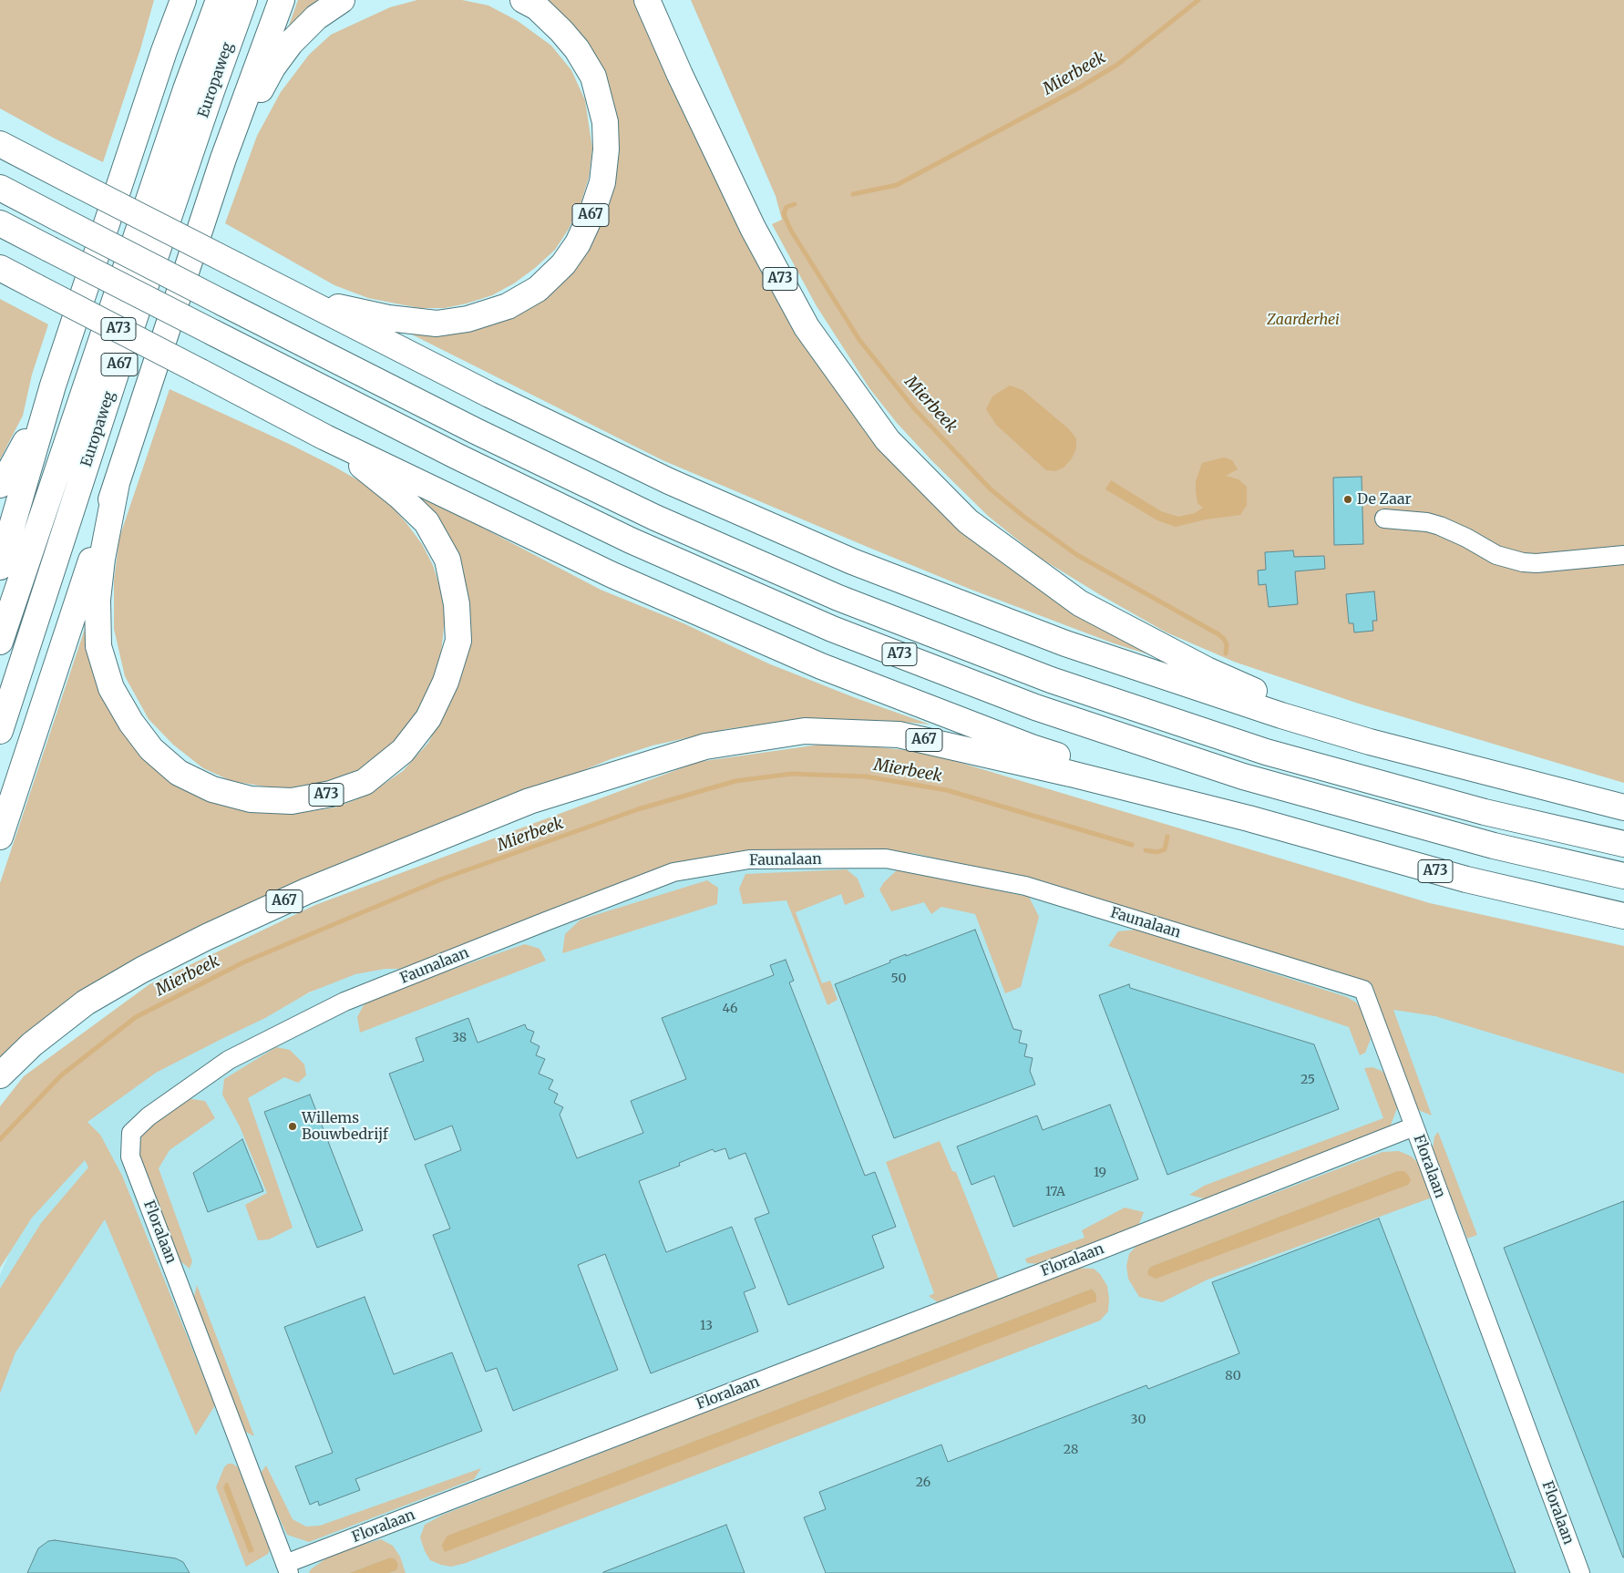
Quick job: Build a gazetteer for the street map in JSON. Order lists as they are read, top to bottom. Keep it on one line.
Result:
{"streets":{"highway":["Europaweg","A67","A73"],"street":["Faunalaan","Floralaan"]},"crossings":[["A67","A73"],["Faunalaan","Floralaan"]],"water":["Mierbeek"],"parks":["Zaarderhei"],"places":["De Zaar","Willems Bouwbedrijf"],"house_numbers":["50","46","38","25","19","17A","13","80","30","28","26"]}
